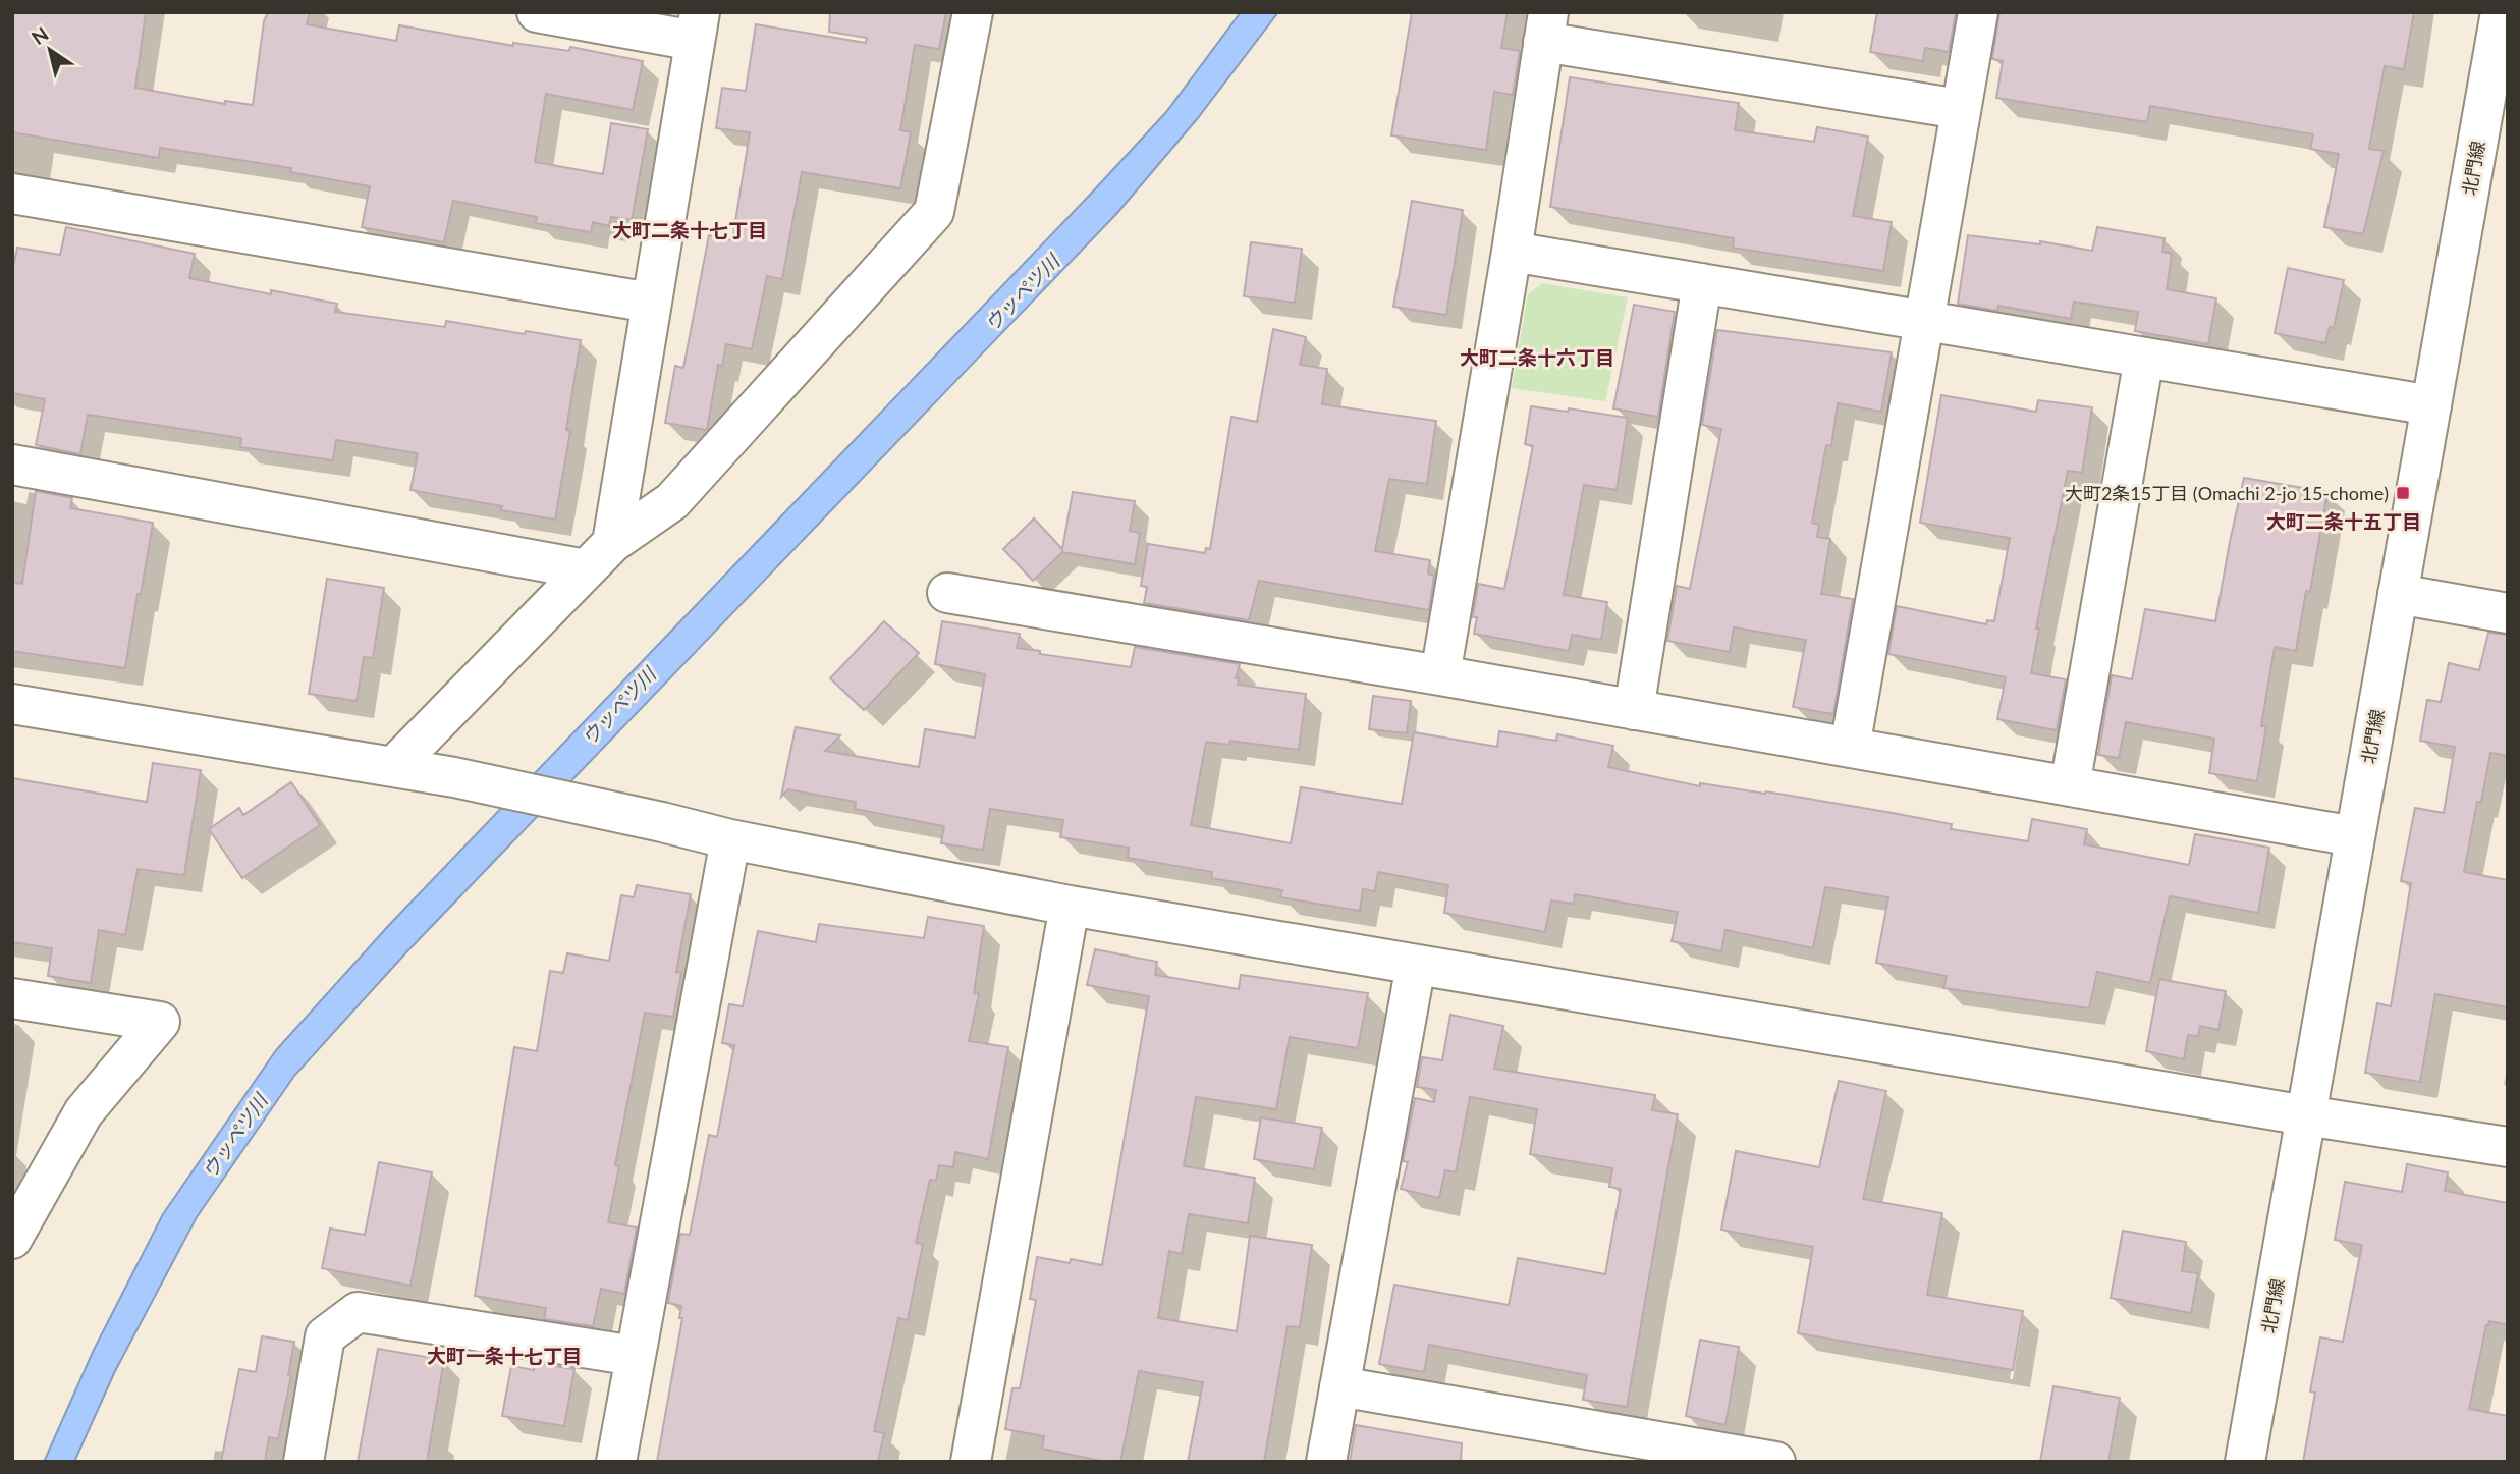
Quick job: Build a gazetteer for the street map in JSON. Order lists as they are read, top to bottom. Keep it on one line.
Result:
{"streets":{"street":["北門線"]},"districts":["大町二条十七丁目","大町二条十六丁目","大町二条十五丁目","大町一条十七丁目"],"water":["ウッペツ川"],"places":{"transit":["大町2条15丁目 (Omachi 2-jo 15-chome)"]},"north":"top left"}
